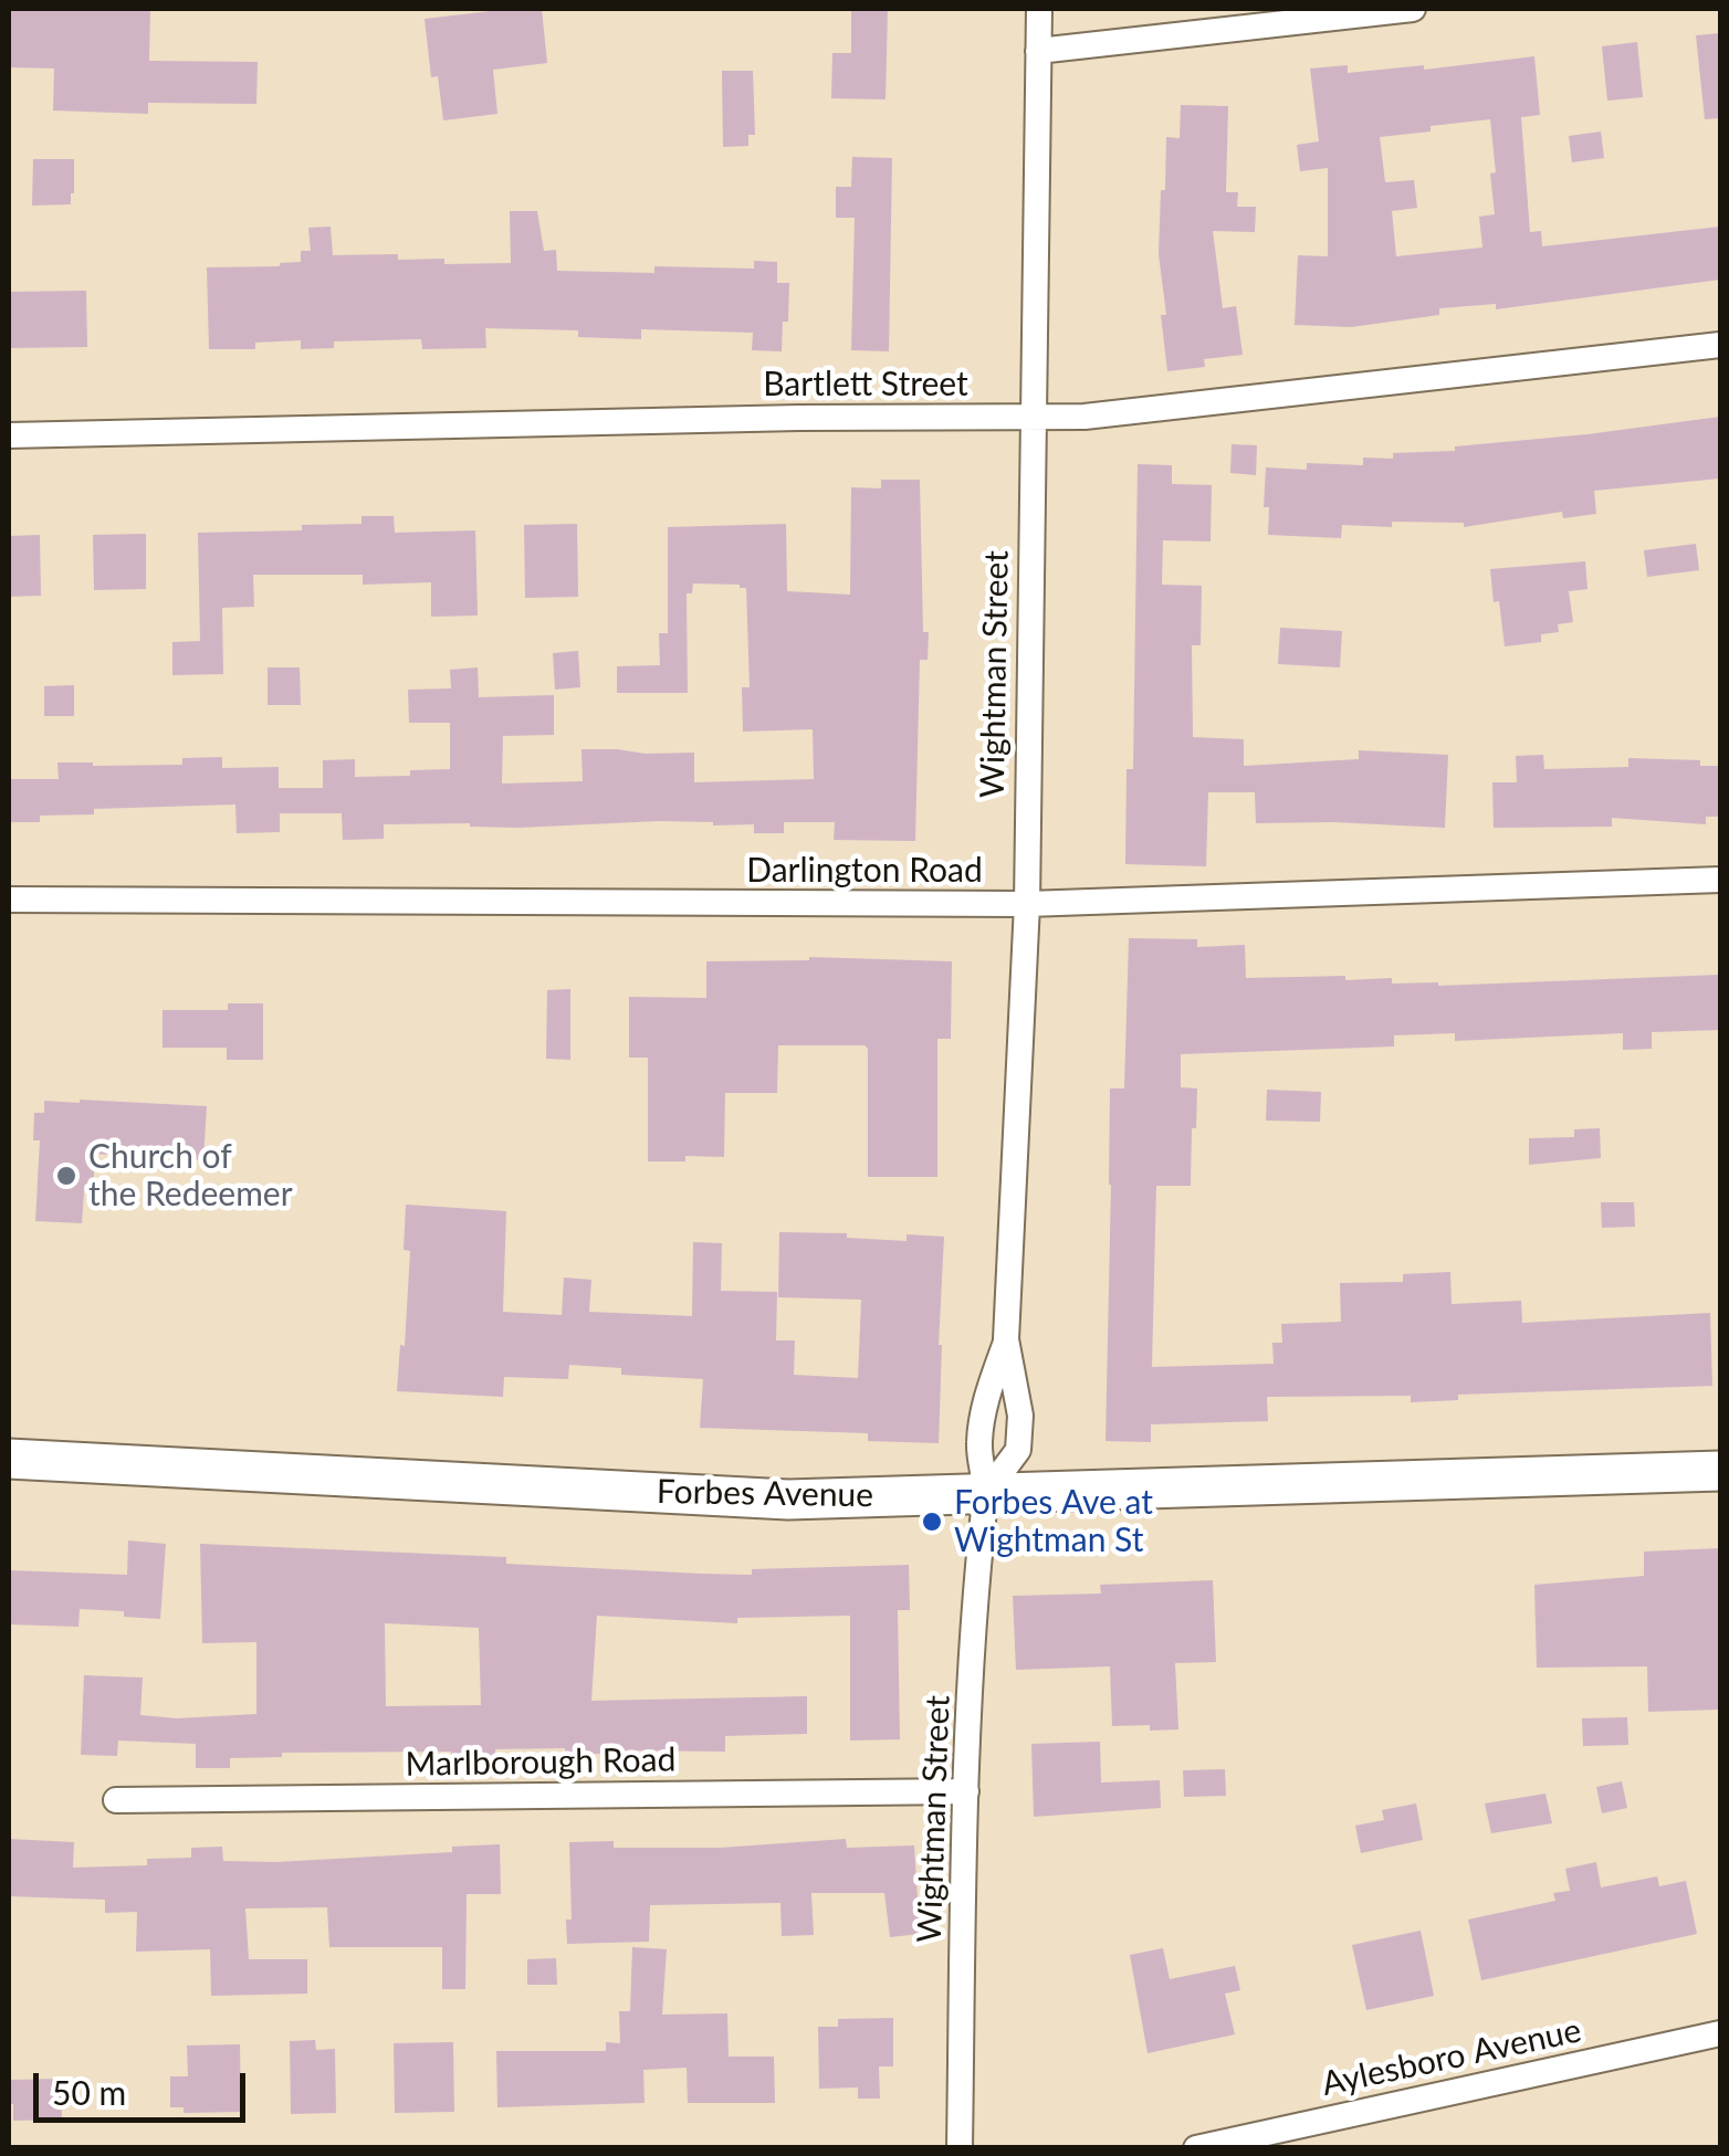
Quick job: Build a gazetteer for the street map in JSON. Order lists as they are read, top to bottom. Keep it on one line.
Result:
{"streets":{"main road":["Forbes Avenue"],"street":["Bartlett Street","Wightman Street","Darlington Road","Marlborough Road","Aylesboro Avenue"]},"crossings":[["Bartlett Street","Wightman Street"],["Wightman Street","Darlington Road"],["Wightman Street","Forbes Avenue"],["Wightman Street","Marlborough Road"]],"places":["Church of the Redeemer","Forbes Ave at Wightman St"],"scale_bar":"50 m"}
